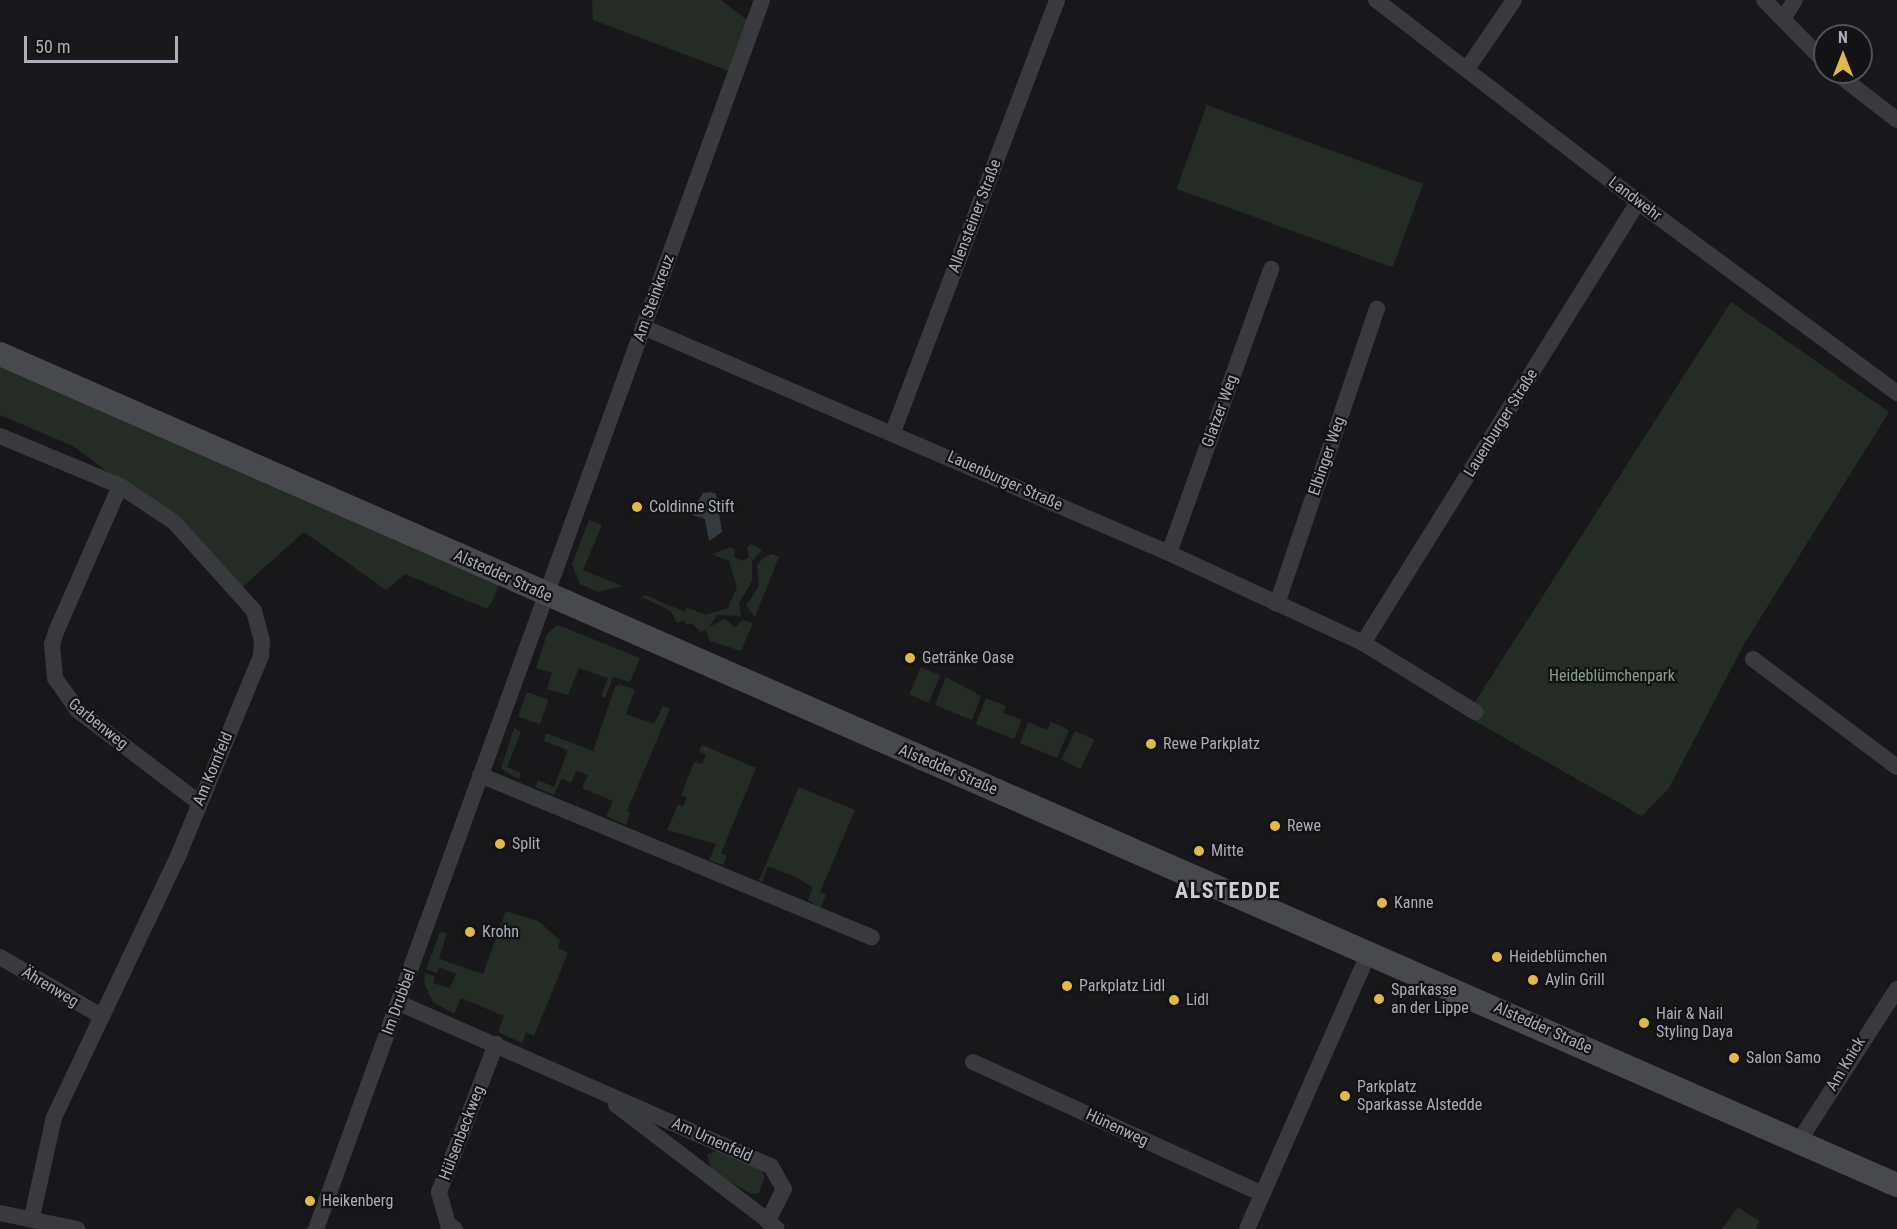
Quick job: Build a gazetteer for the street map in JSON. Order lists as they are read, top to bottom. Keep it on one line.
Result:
{"streets":{"street":["Landwehr","Allensteiner Straße","Am Steinkreuz","Glatzer Weg","Lauenburger Straße","Elbinger Weg","Alstedder Straße","Garbenweg","Am Kornfeld","Ährenweg","Im Drubbel","Am Knick","Hünenweg","Hülsenbeckweg","Am Urnenfeld"]},"crossings":[["Landwehr","Lauenburger Straße"],["Allensteiner Straße","Lauenburger Straße"],["Am Steinkreuz","Lauenburger Straße"],["Am Steinkreuz","Alstedder Straße"],["Am Steinkreuz","Im Drubbel"],["Glatzer Weg","Lauenburger Straße"],["Lauenburger Straße","Elbinger Weg"],["Alstedder Straße","Im Drubbel"],["Alstedder Straße","Am Knick"],["Garbenweg","Am Kornfeld"],["Am Kornfeld","Ährenweg"],["Im Drubbel","Am Urnenfeld"],["Hülsenbeckweg","Am Urnenfeld"]],"districts":["ALSTEDDE"],"parks":["Heideblümchenpark"],"places":["Coldinne Stift","Getränke Oase","Rewe Parkplatz","Rewe","Split","Mitte","Kanne","Krohn","Heideblümchen","Aylin Grill","Parkplatz Lidl","Sparkasse an der Lippe","Lidl","Hair & Nail Styling Daya","Salon Samo","Parkplatz Sparkasse Alstedde","Heikenberg"],"scale_bar":"50 m","north":"top"}
